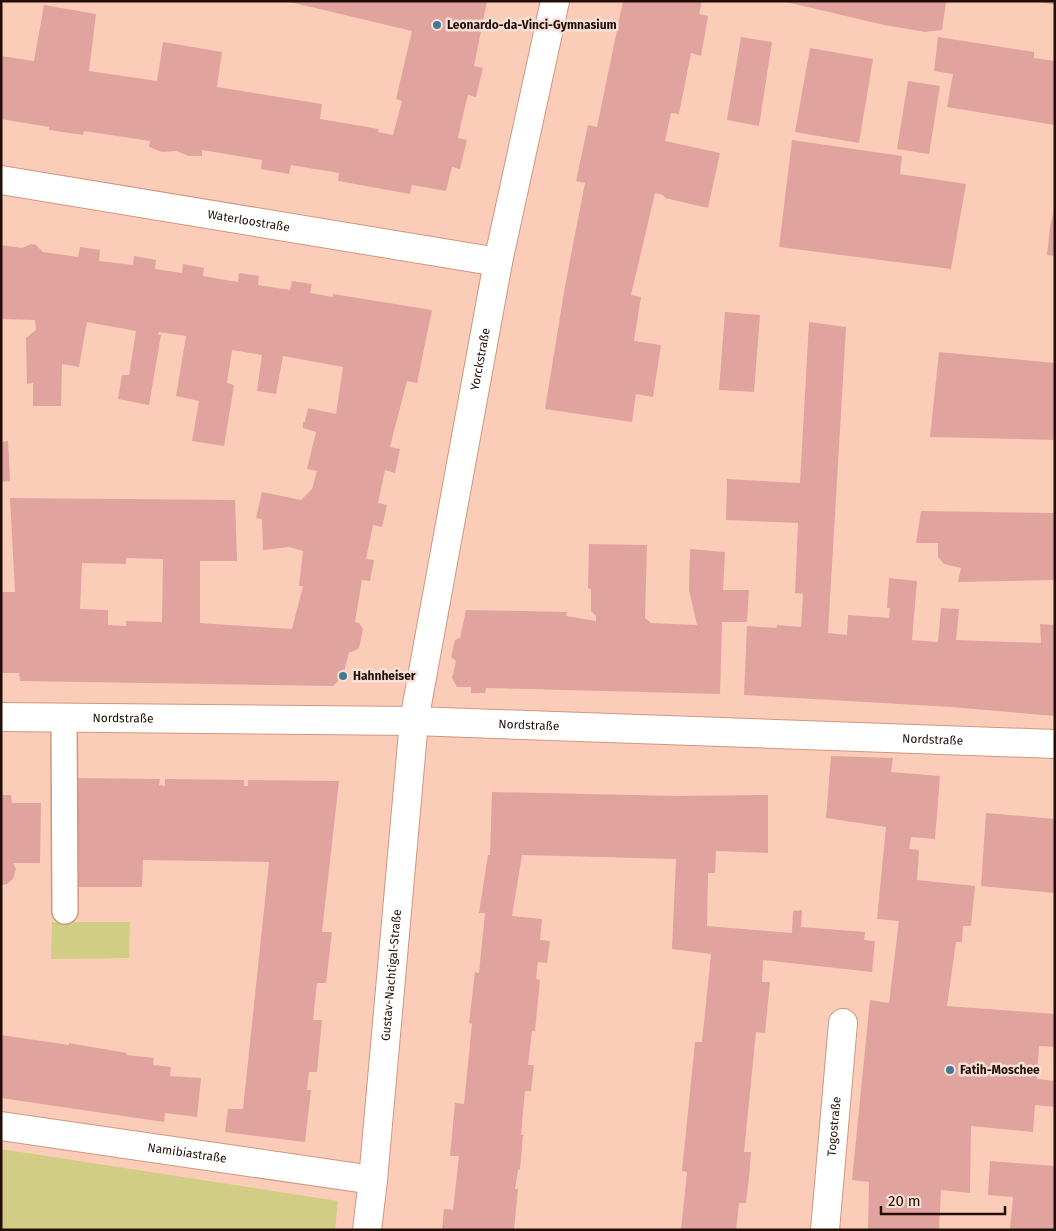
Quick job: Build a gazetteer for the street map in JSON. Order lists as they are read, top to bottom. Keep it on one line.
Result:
{"streets":{"street":["Waterloostraße","Yorckstraße","Nordstraße","Gustav-Nachtigal-Straße","Togostraße","Namibiastraße"]},"crossings":[["Waterloostraße","Yorckstraße"],["Yorckstraße","Nordstraße"],["Yorckstraße","Gustav-Nachtigal-Straße"],["Nordstraße","Gustav-Nachtigal-Straße"],["Gustav-Nachtigal-Straße","Namibiastraße"]],"places":["Leonardo-da-Vinci-Gymnasium","Hahnheiser","Fatih-Moschee"],"scale_bar":"20 m"}
